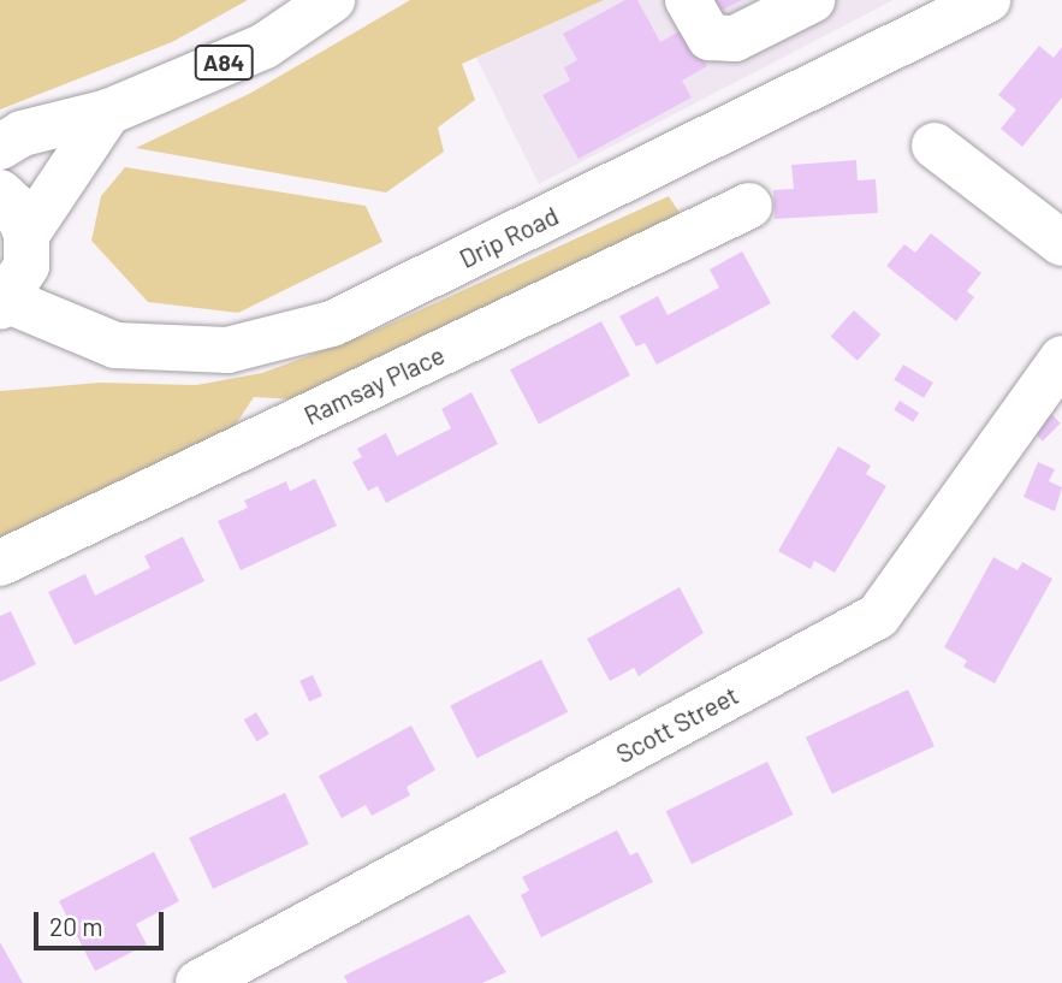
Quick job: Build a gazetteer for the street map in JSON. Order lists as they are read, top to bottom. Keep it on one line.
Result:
{"streets":{"street":["A84","Drip Road","Ramsay Place","Scott Street"]},"scale_bar":"20 m"}
